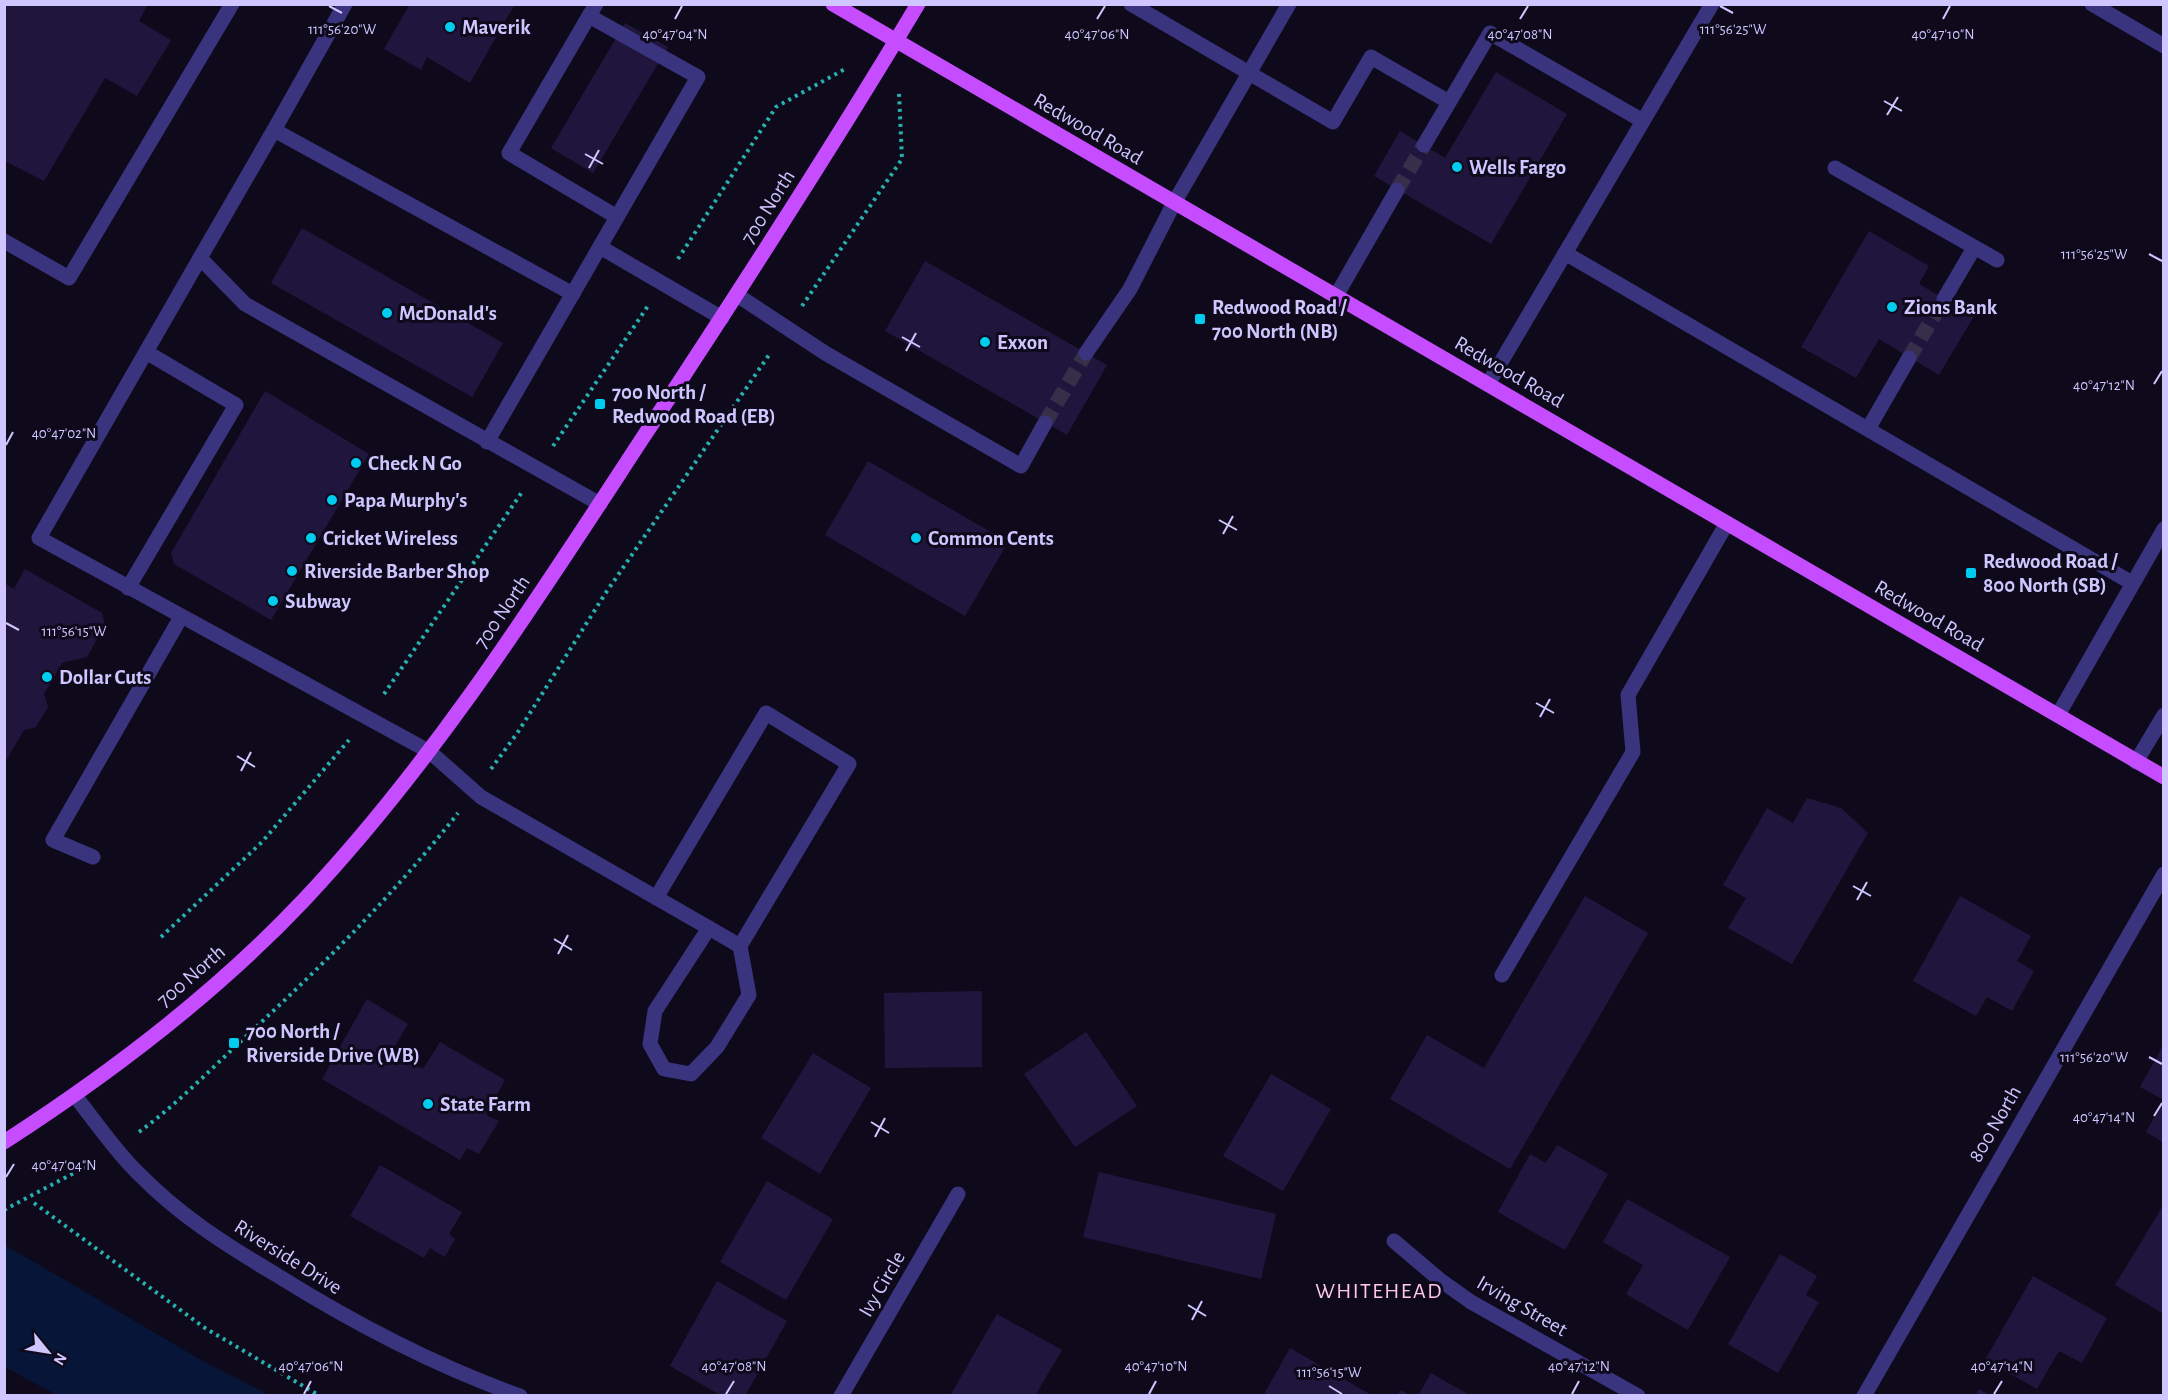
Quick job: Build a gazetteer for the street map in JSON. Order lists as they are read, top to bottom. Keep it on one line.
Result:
{"streets":{"main road":["Redwood Road","700 North"],"street":["800 North","Riverside Drive","Ivy Circle","Irving Street"]},"crossings":[["Redwood Road","700 North"],["700 North","Riverside Drive"]],"districts":["WHITEHEAD"],"places":{"other":["Maverik","Wells Fargo","Zions Bank","McDonald's","Exxon","Check N Go","Papa Murphy's","Cricket Wireless","Common Cents","Riverside Barber Shop","Subway","Dollar Cuts","State Farm"],"transit":["Redwood Road / 700 North (NB)","700 North / Redwood Road (EB)","Redwood Road / 800 North (SB)","700 North / Riverside Drive (WB)"]},"north":"bottom right","coordinates":["111°56'20\"W","111°56'25\"W","40°47'04\"N","40°47'06\"N","40°47'08\"N","40°47'10\"N","40°47'12\"N","40°47'02\"N","111°56'15\"W","40°47'14\"N"]}
